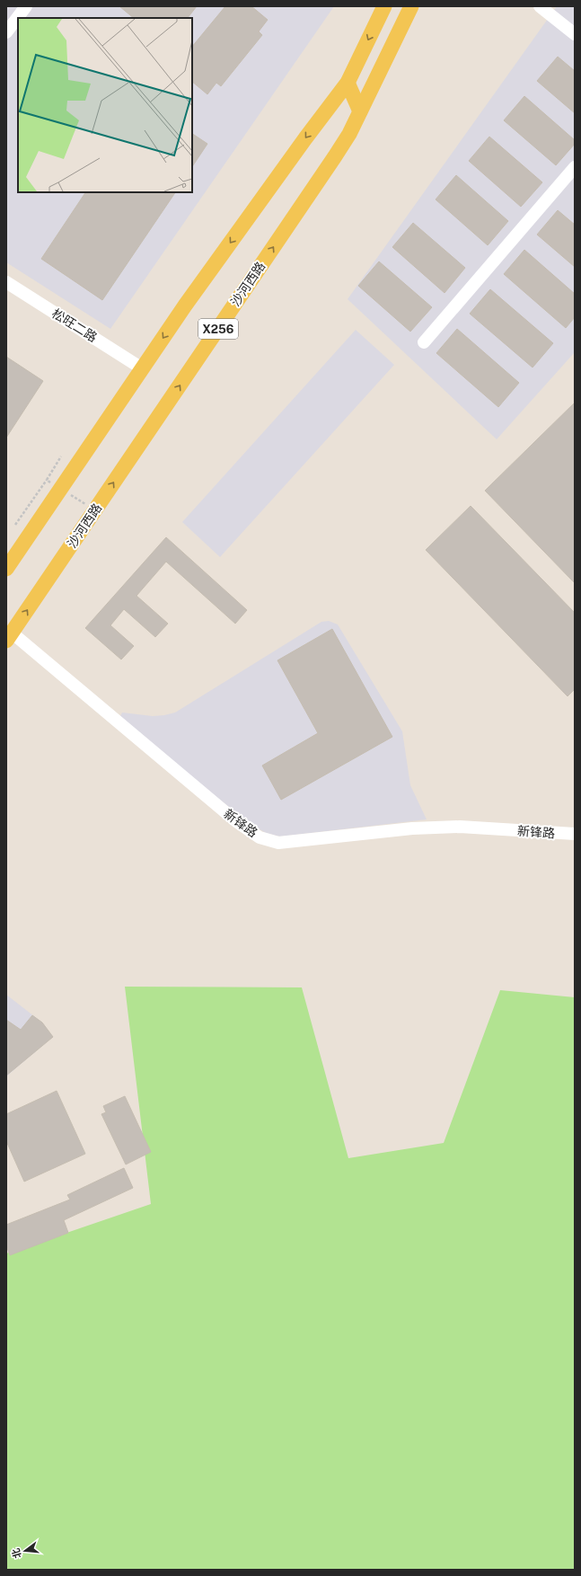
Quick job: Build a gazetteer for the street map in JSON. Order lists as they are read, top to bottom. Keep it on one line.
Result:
{"streets":{"main road":["沙河西路","X256"],"street":["松旺二路","新锋路"]},"crossings":[["沙河西路","新锋路"],["松旺二路","X256"]],"north":"left"}
